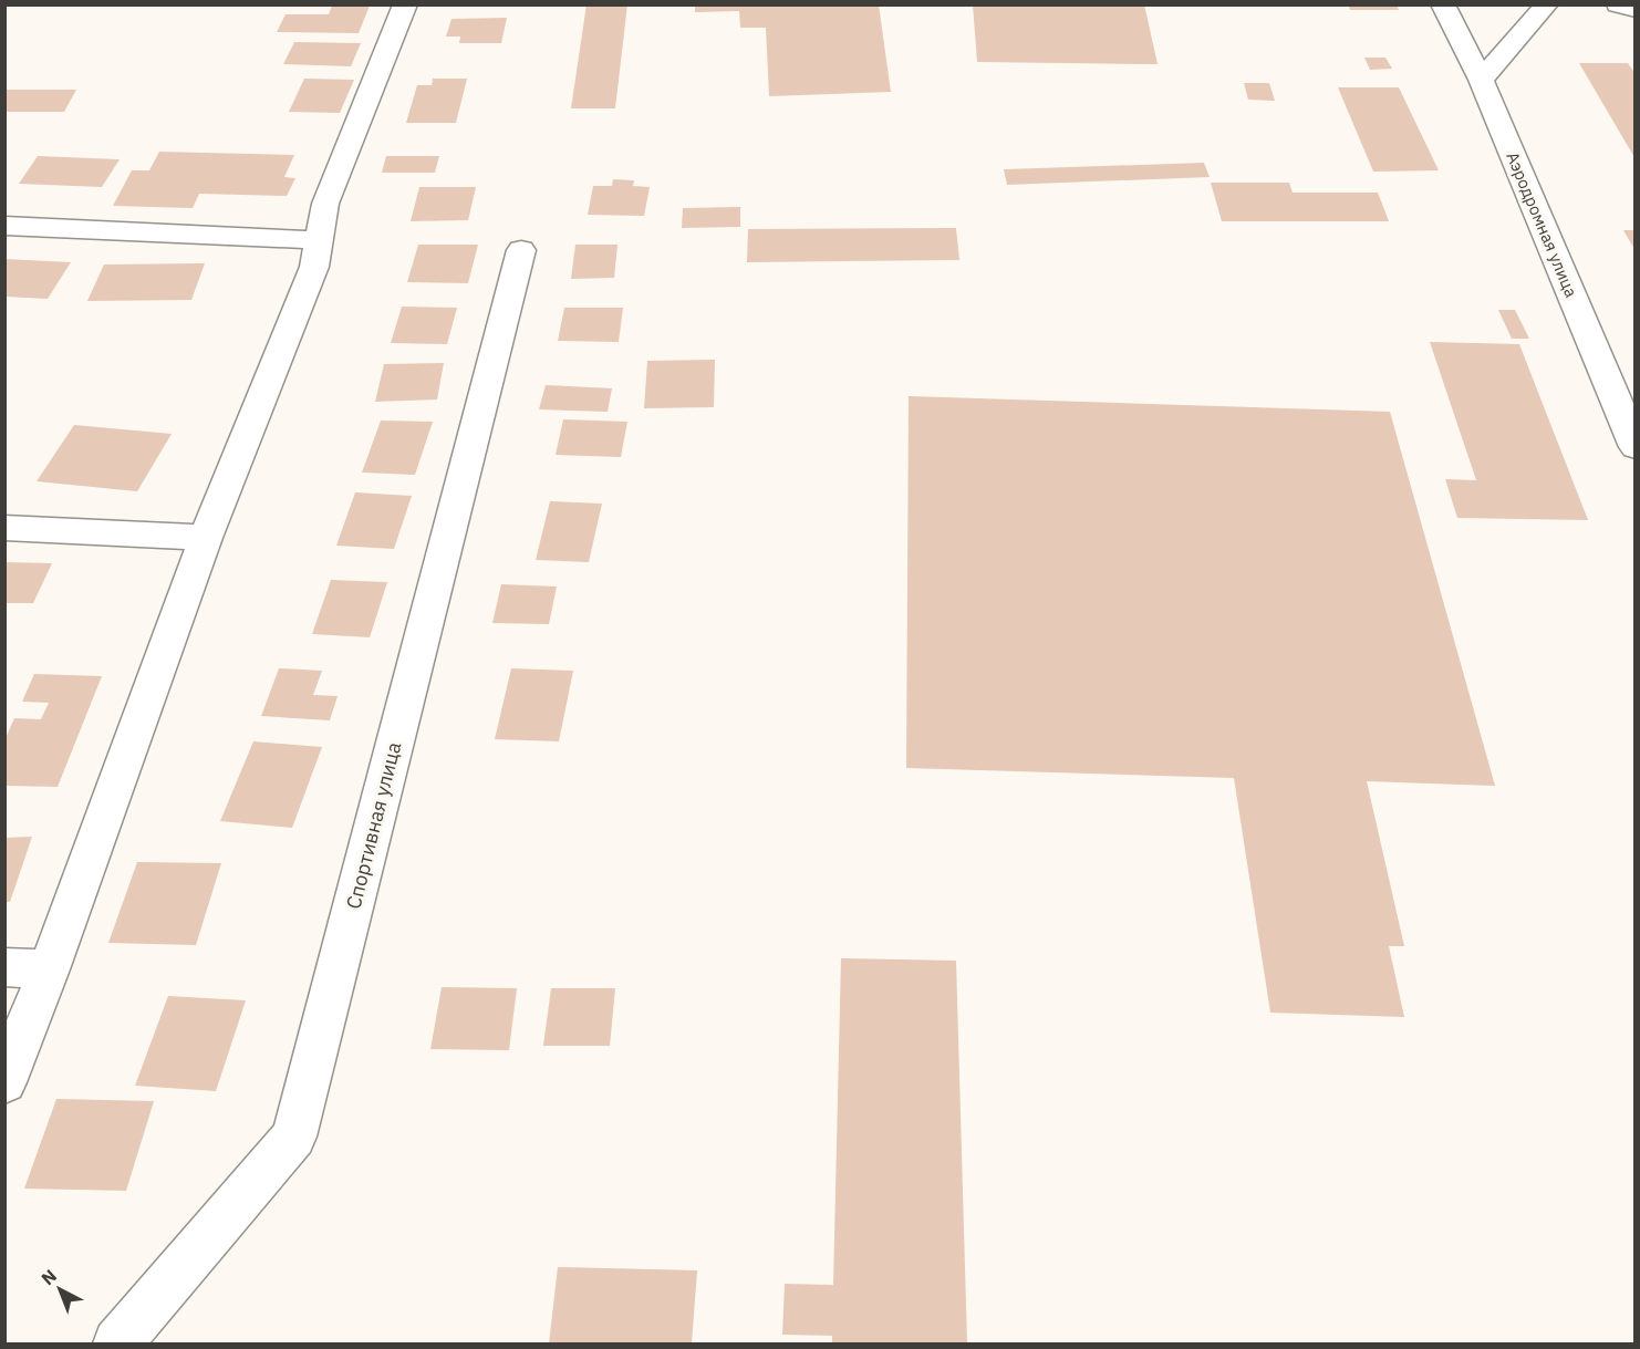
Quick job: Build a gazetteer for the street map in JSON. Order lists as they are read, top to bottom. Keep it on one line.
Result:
{"streets":{"street":["Аэродромная улица","Спортивная улица"]},"north":"top left"}
